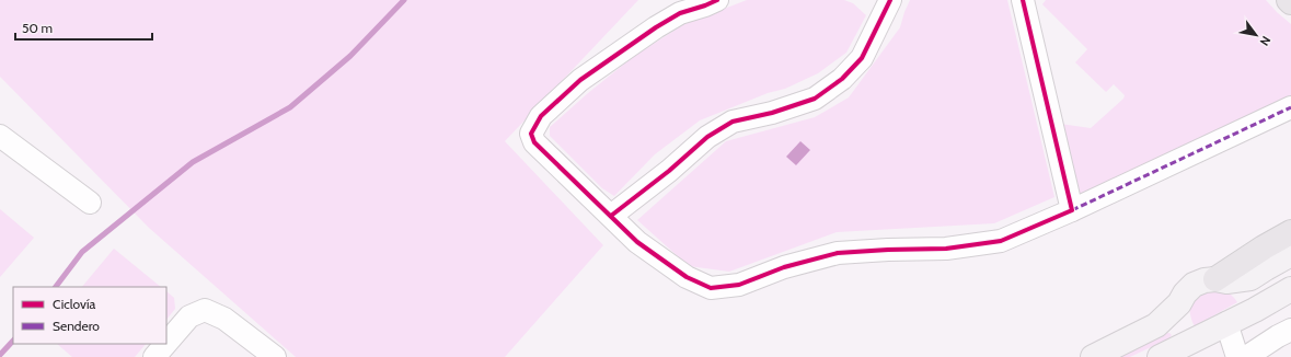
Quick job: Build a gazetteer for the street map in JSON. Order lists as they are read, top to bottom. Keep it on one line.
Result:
{"legend":["Ciclovía","Sendero"],"scale_bar":"50 m","north":"bottom right"}
